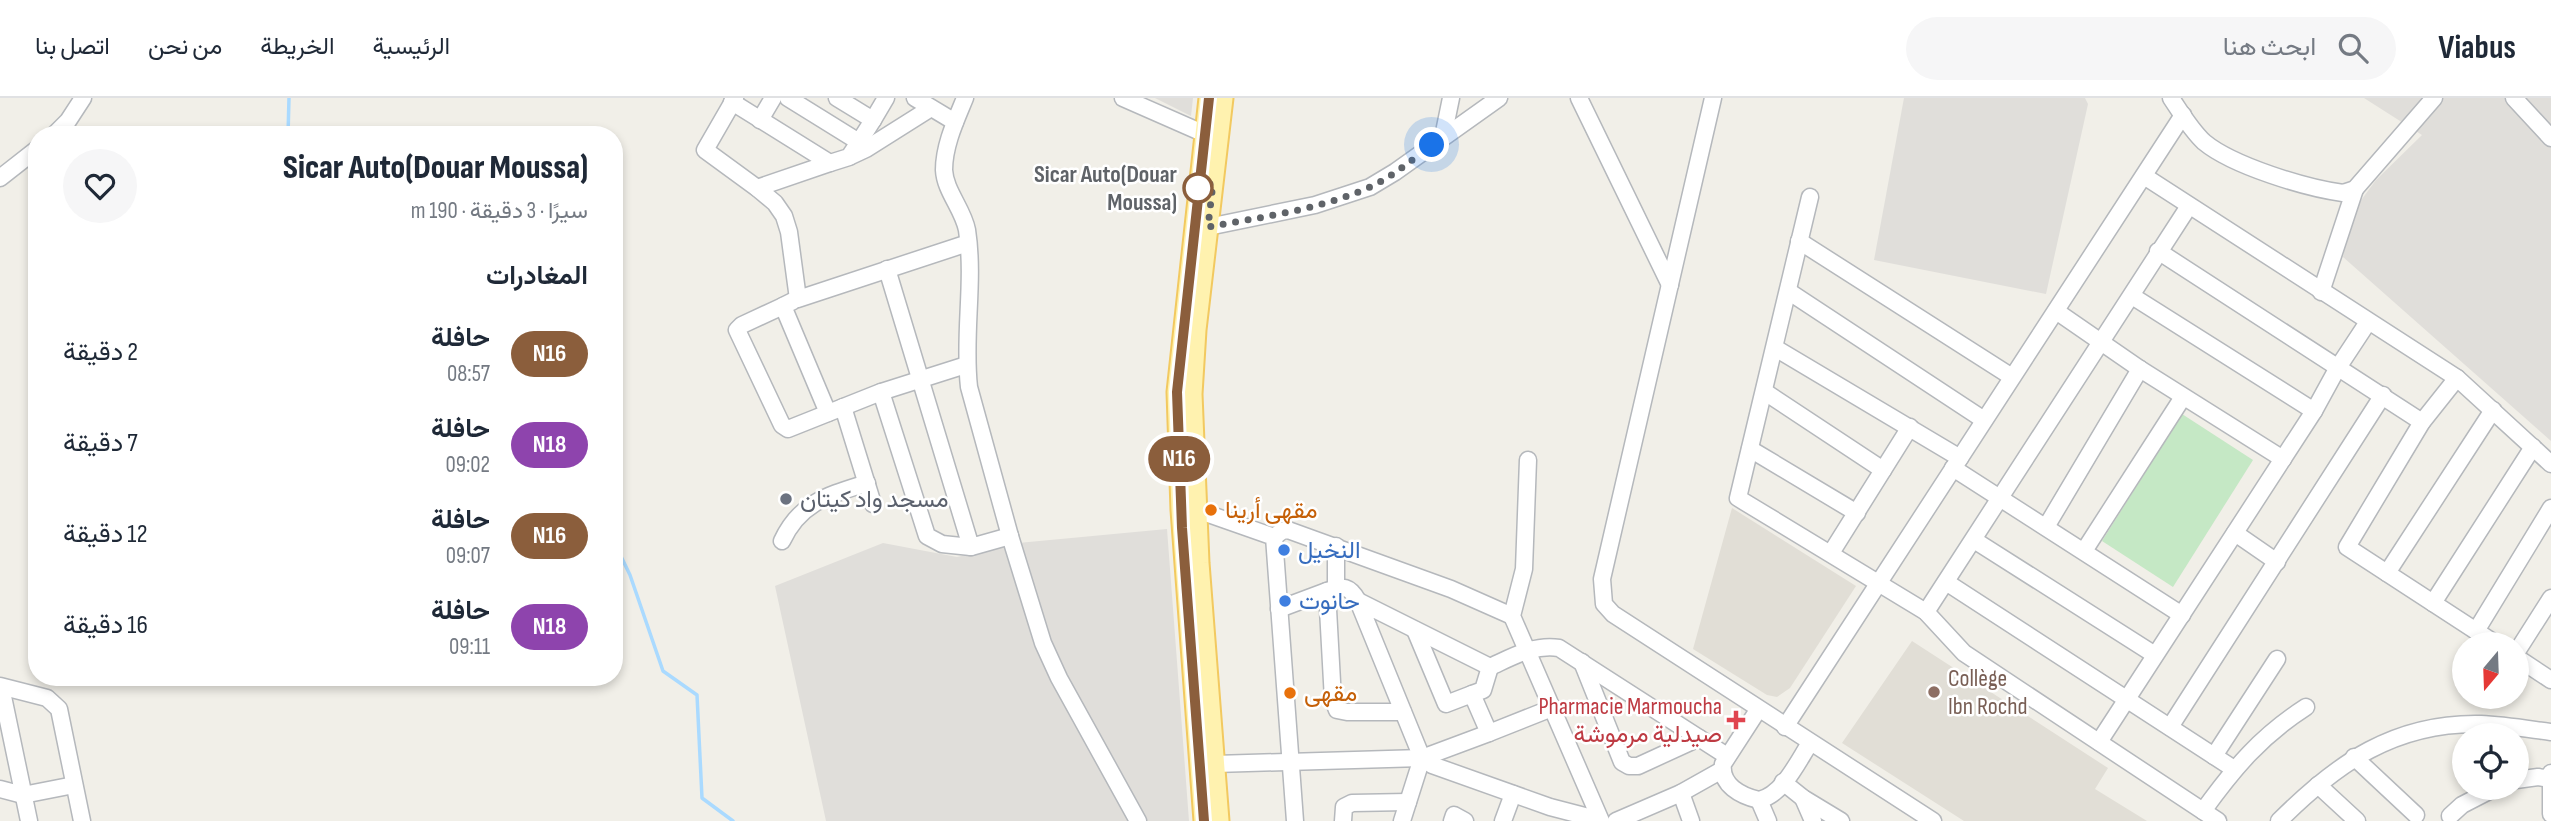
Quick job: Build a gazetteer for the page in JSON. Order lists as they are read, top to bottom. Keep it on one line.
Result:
{"places":{"other":["Sicar Auto(Douar Moussa)","مسجد واد كيتان","مقهى أرينا","النخيل","حانوت","Collège Ibn Rochd","مقهى"],"health":["Pharmacie Marmoucha صيدلية مرموشة"]},"lines":["bus line N16"],"north":"bottom","page":{"header":"Viabus","search":"ابحث هنا","nav":["الرئيسية","الخريطة","من نحن","اتصل بنا"],"on_map":"N16","heading":[["Sicar Auto(Douar Moussa)","سيرًا · 3 دقيقة · 190 m"],"المغادرات"],"list":[{"mark":"N16","name":"حافلة","note":"08:57","value":"2 دقيقة"},{"mark":"N18","name":"حافلة","note":"09:02","value":"7 دقيقة"},{"mark":"N16","name":"حافلة","note":"09:07","value":"12 دقيقة"},{"mark":"N18","name":"حافلة","note":"09:11","value":"16 دقيقة"}]}}
